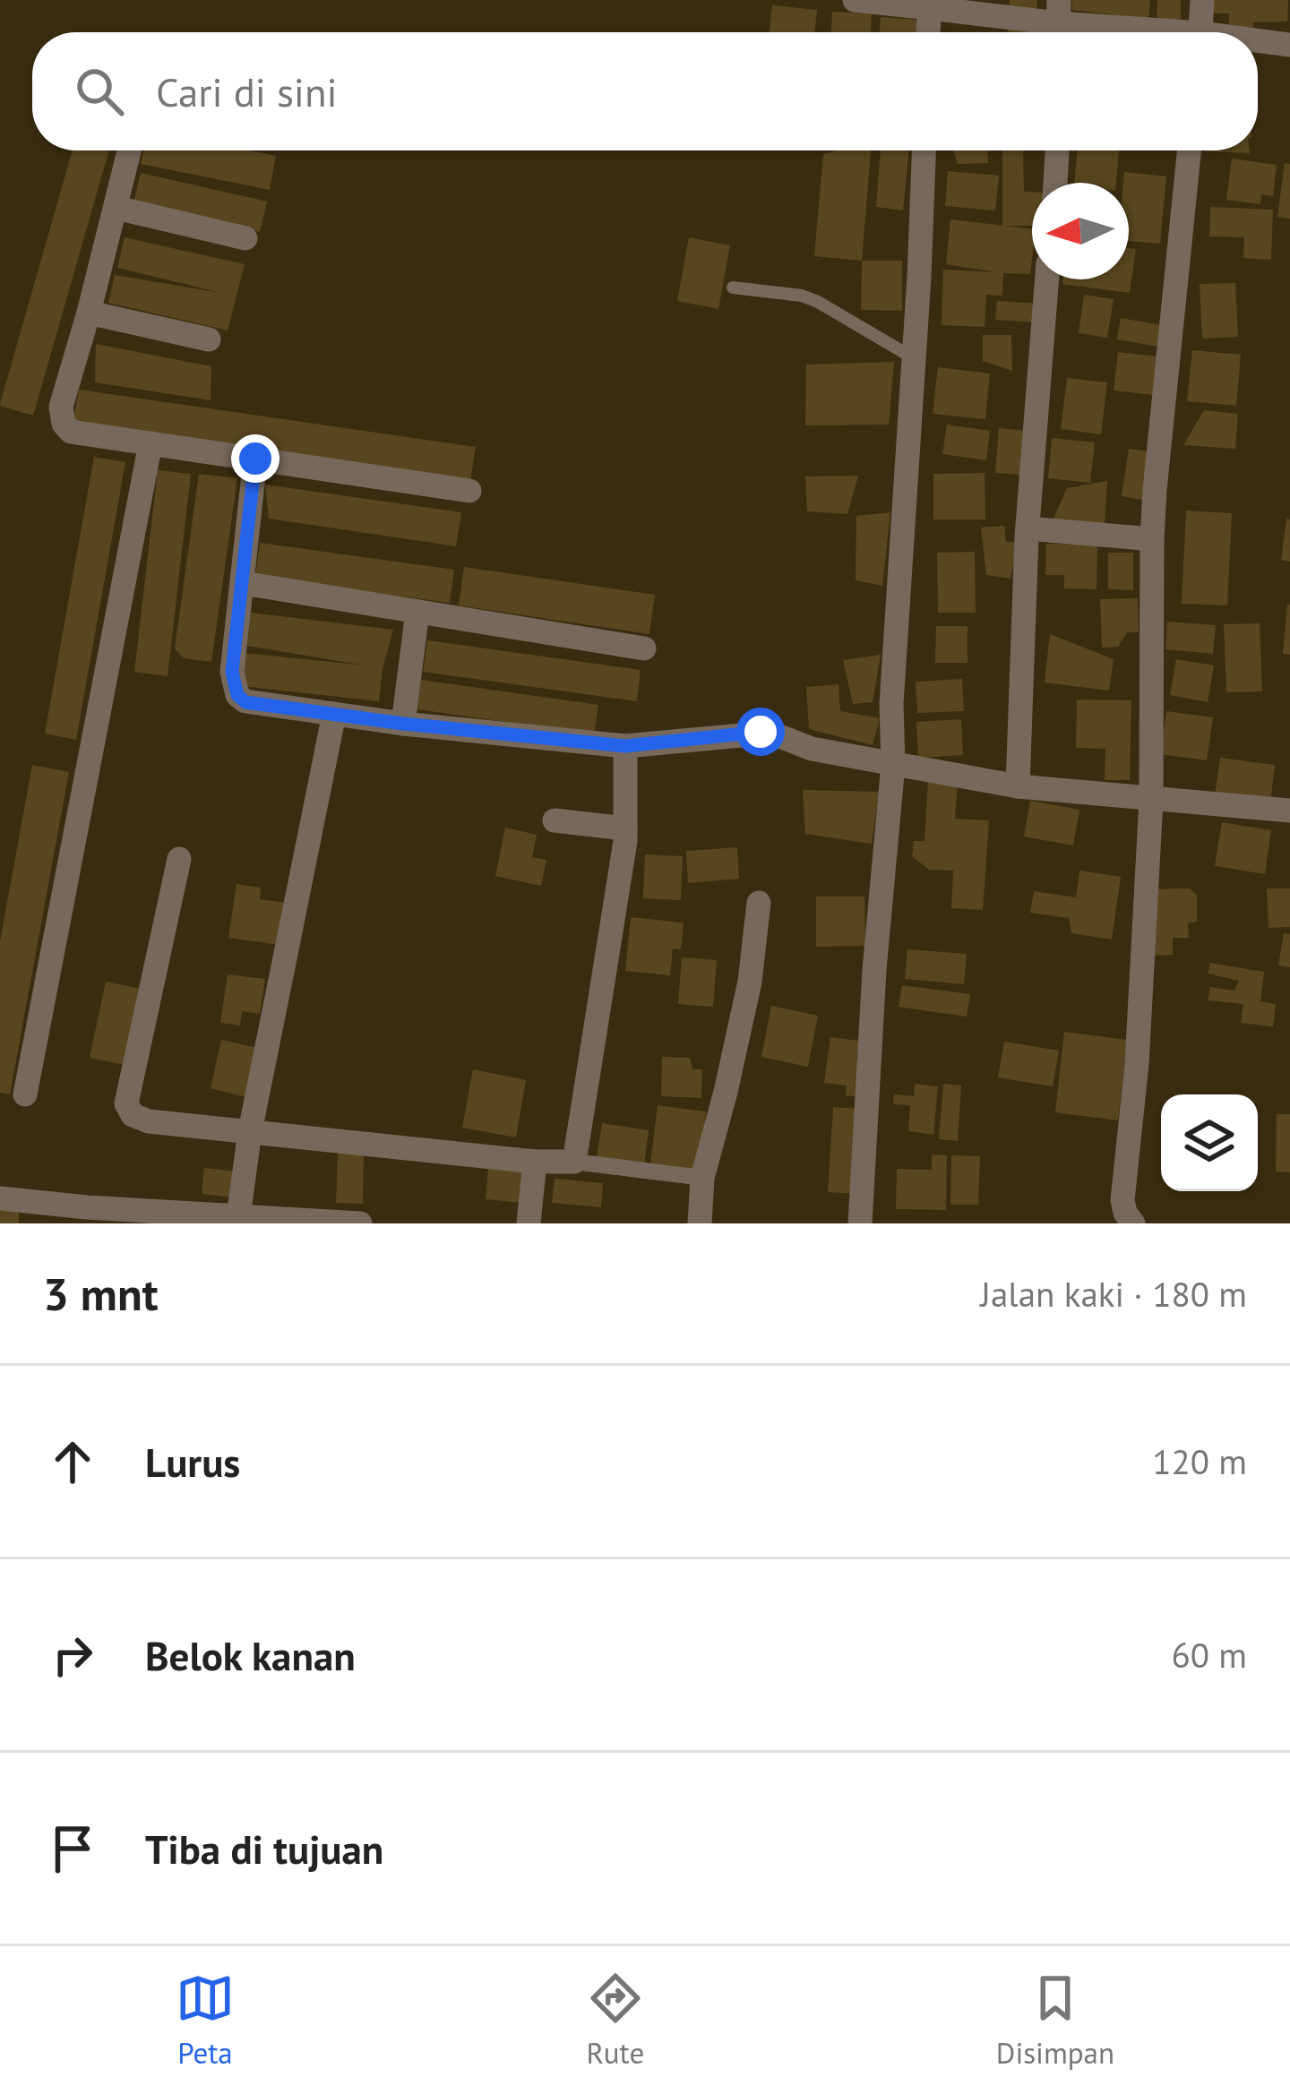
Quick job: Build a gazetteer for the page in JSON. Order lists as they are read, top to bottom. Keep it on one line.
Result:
{"north":"left","page":{"search":"Cari di sini","heading":["3 mnt","Jalan kaki · 180 m"],"list":[["Lurus","120 m"],["Belok kanan","60 m"],"Tiba di tujuan"],"nav":["Peta","Rute","Disimpan"]}}
